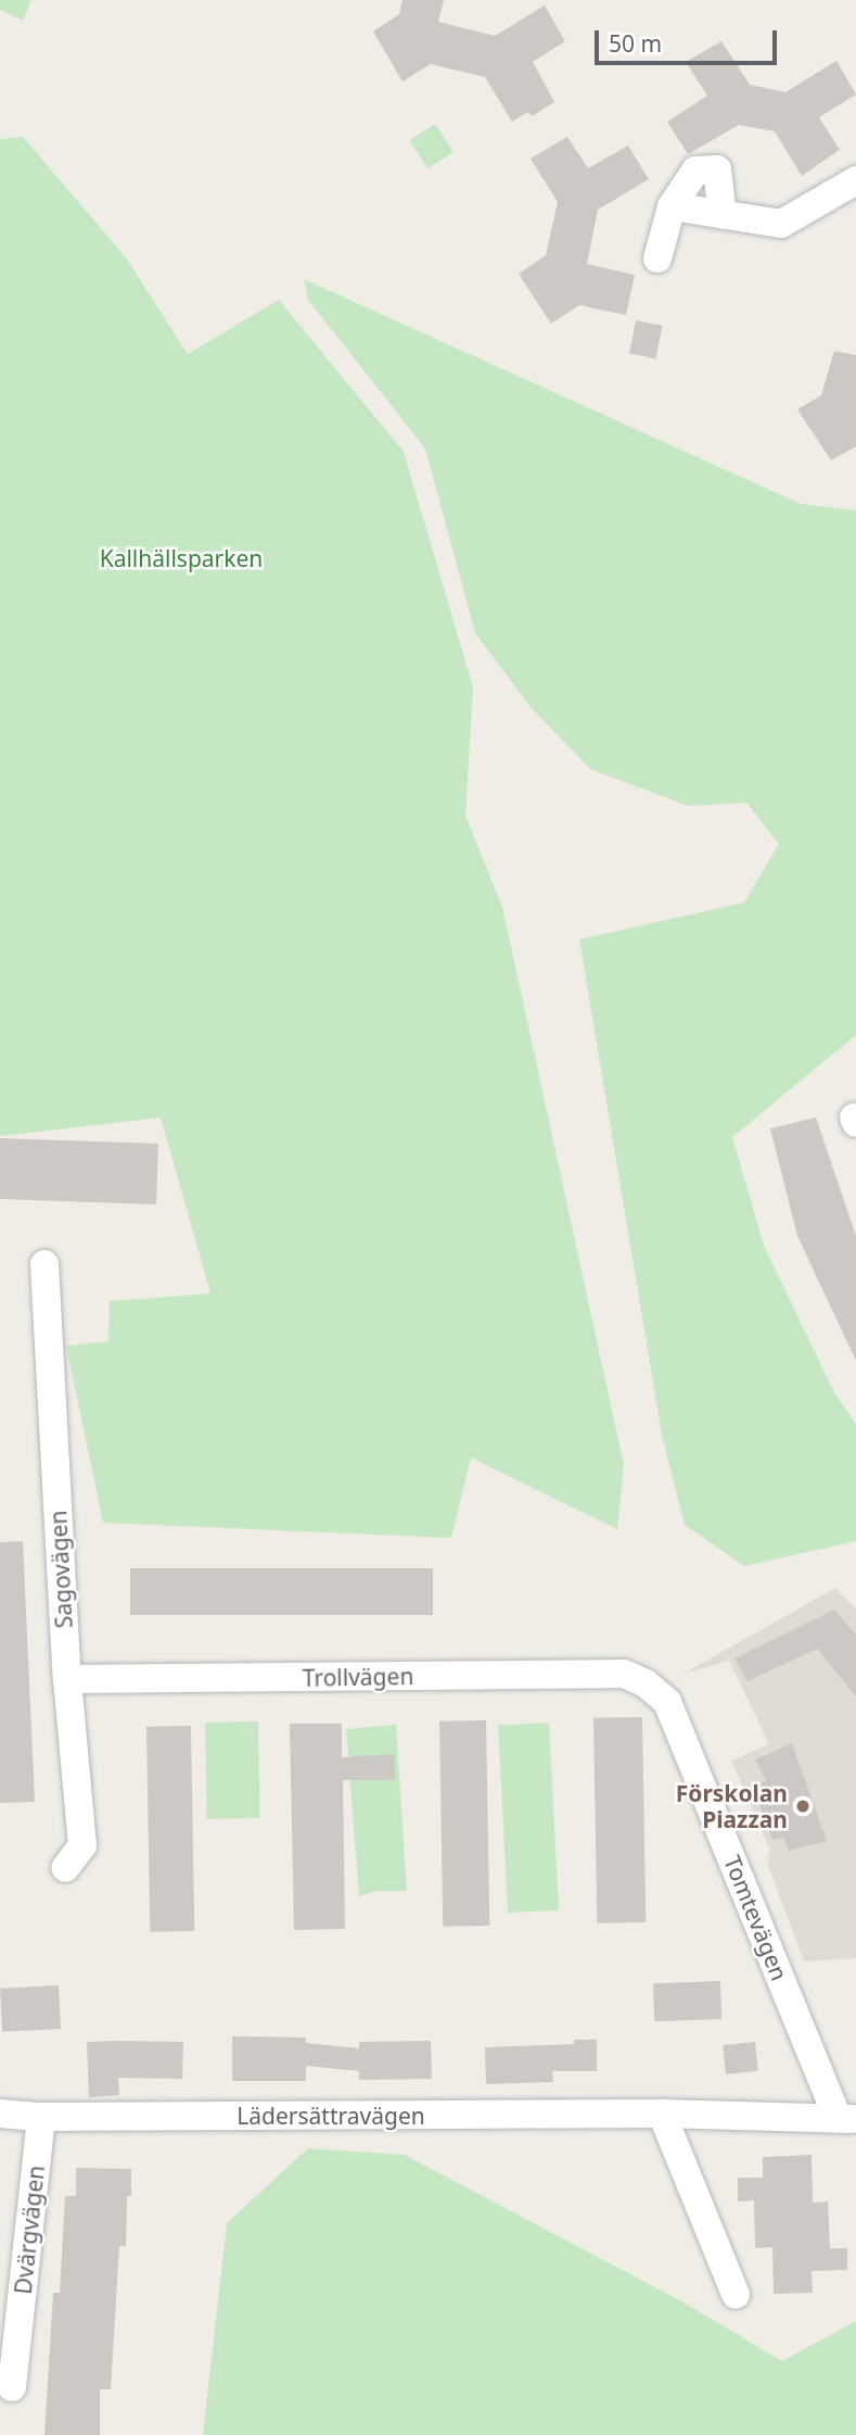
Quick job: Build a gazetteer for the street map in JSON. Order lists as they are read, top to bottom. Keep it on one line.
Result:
{"streets":{"street":["Sagovägen","Trollvägen","Tomtevägen","Lädersättravägen","Dvärgvägen"]},"crossings":[["Sagovägen","Trollvägen"],["Trollvägen","Tomtevägen"],["Tomtevägen","Lädersättravägen"],["Lädersättravägen","Dvärgvägen"]],"parks":["Kallhällsparken"],"places":["Förskolan Piazzan"],"scale_bar":"50 m"}
